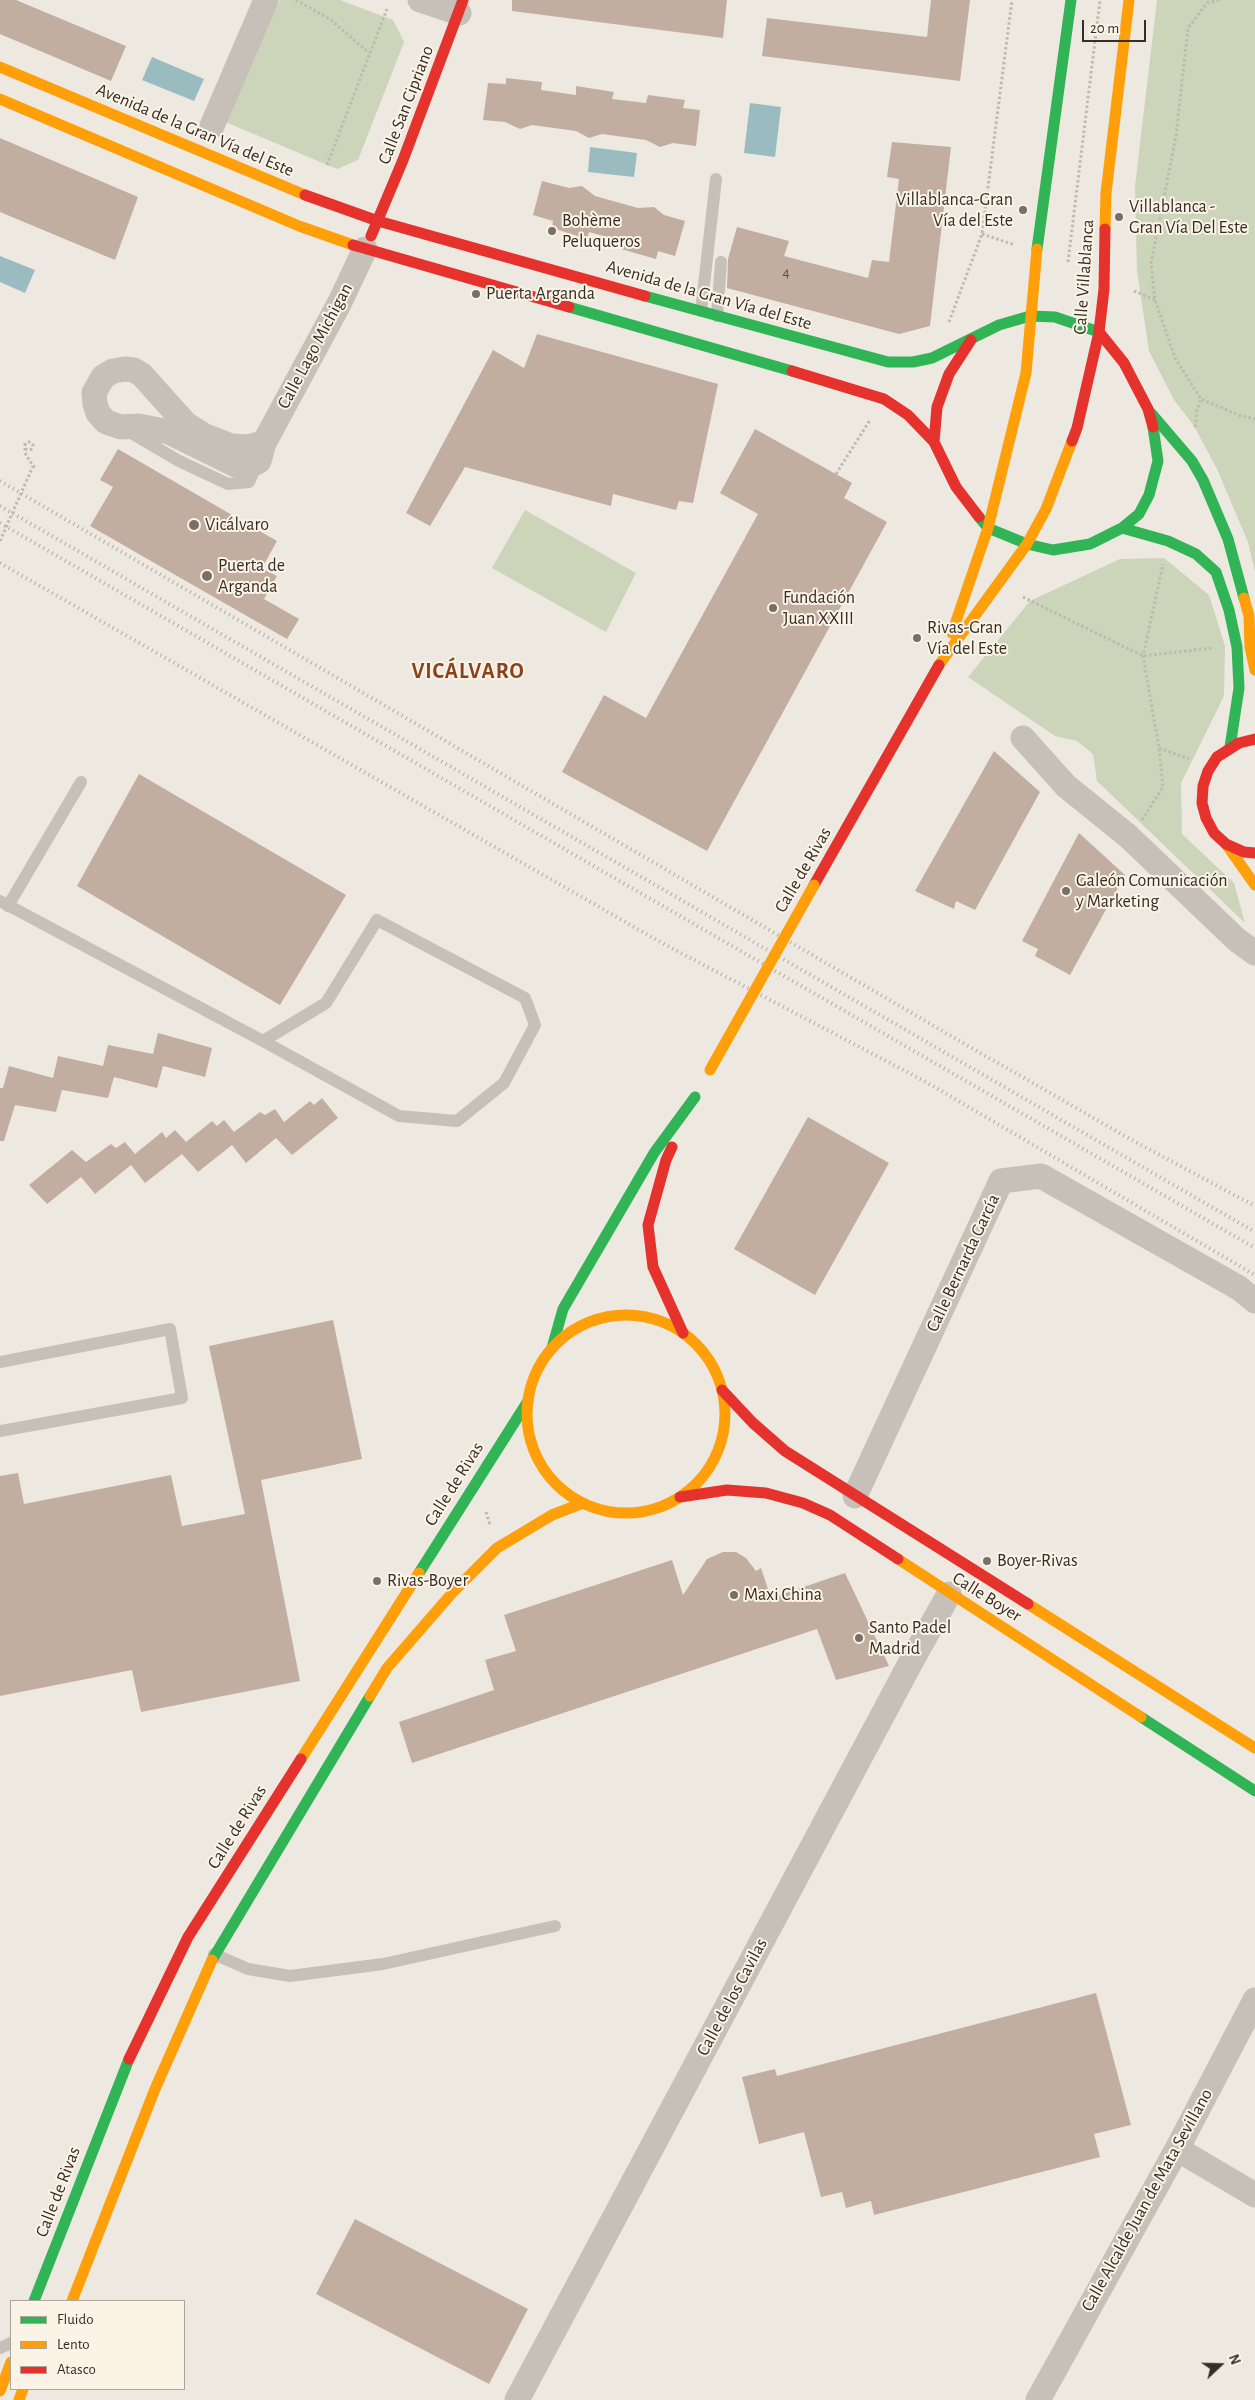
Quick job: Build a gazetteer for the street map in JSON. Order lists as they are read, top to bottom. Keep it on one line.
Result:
{"streets":{"main road":["Calle San Cipriano","Avenida de la Gran Vía del Este","Calle Villablanca","Calle de Rivas","Calle Boyer"],"street":["Calle Lago Michigan","Calle Bernarda García","Calle de los Cavilas","Calle Alcalde Juan de Mata Sevillano"]},"crossings":[["Calle San Cipriano","Avenida de la Gran Vía del Este"],["Avenida de la Gran Vía del Este","Calle Villablanca"],["Calle Villablanca","Calle de Rivas"],["Calle Bernarda García","Calle Boyer"],["Calle Boyer","Calle de los Cavilas"]],"districts":["VICÁLVARO"],"places":["Villablanca-Gran Vía del Este","Villablanca - Gran Vía Del Este","Bohème Peluqueros","Puerta Arganda","Vicálvaro","Puerta de Arganda","Fundación Juan XXIII","Rivas-Gran Vía del Este","Galeón Comunicación y Marketing","Boyer-Rivas","Rivas-Boyer","Maxi China","Santo Padel Madrid"],"house_numbers":["4"],"legend":["Fluido","Lento","Atasco"],"scale_bar":"20 m","north":"right"}
